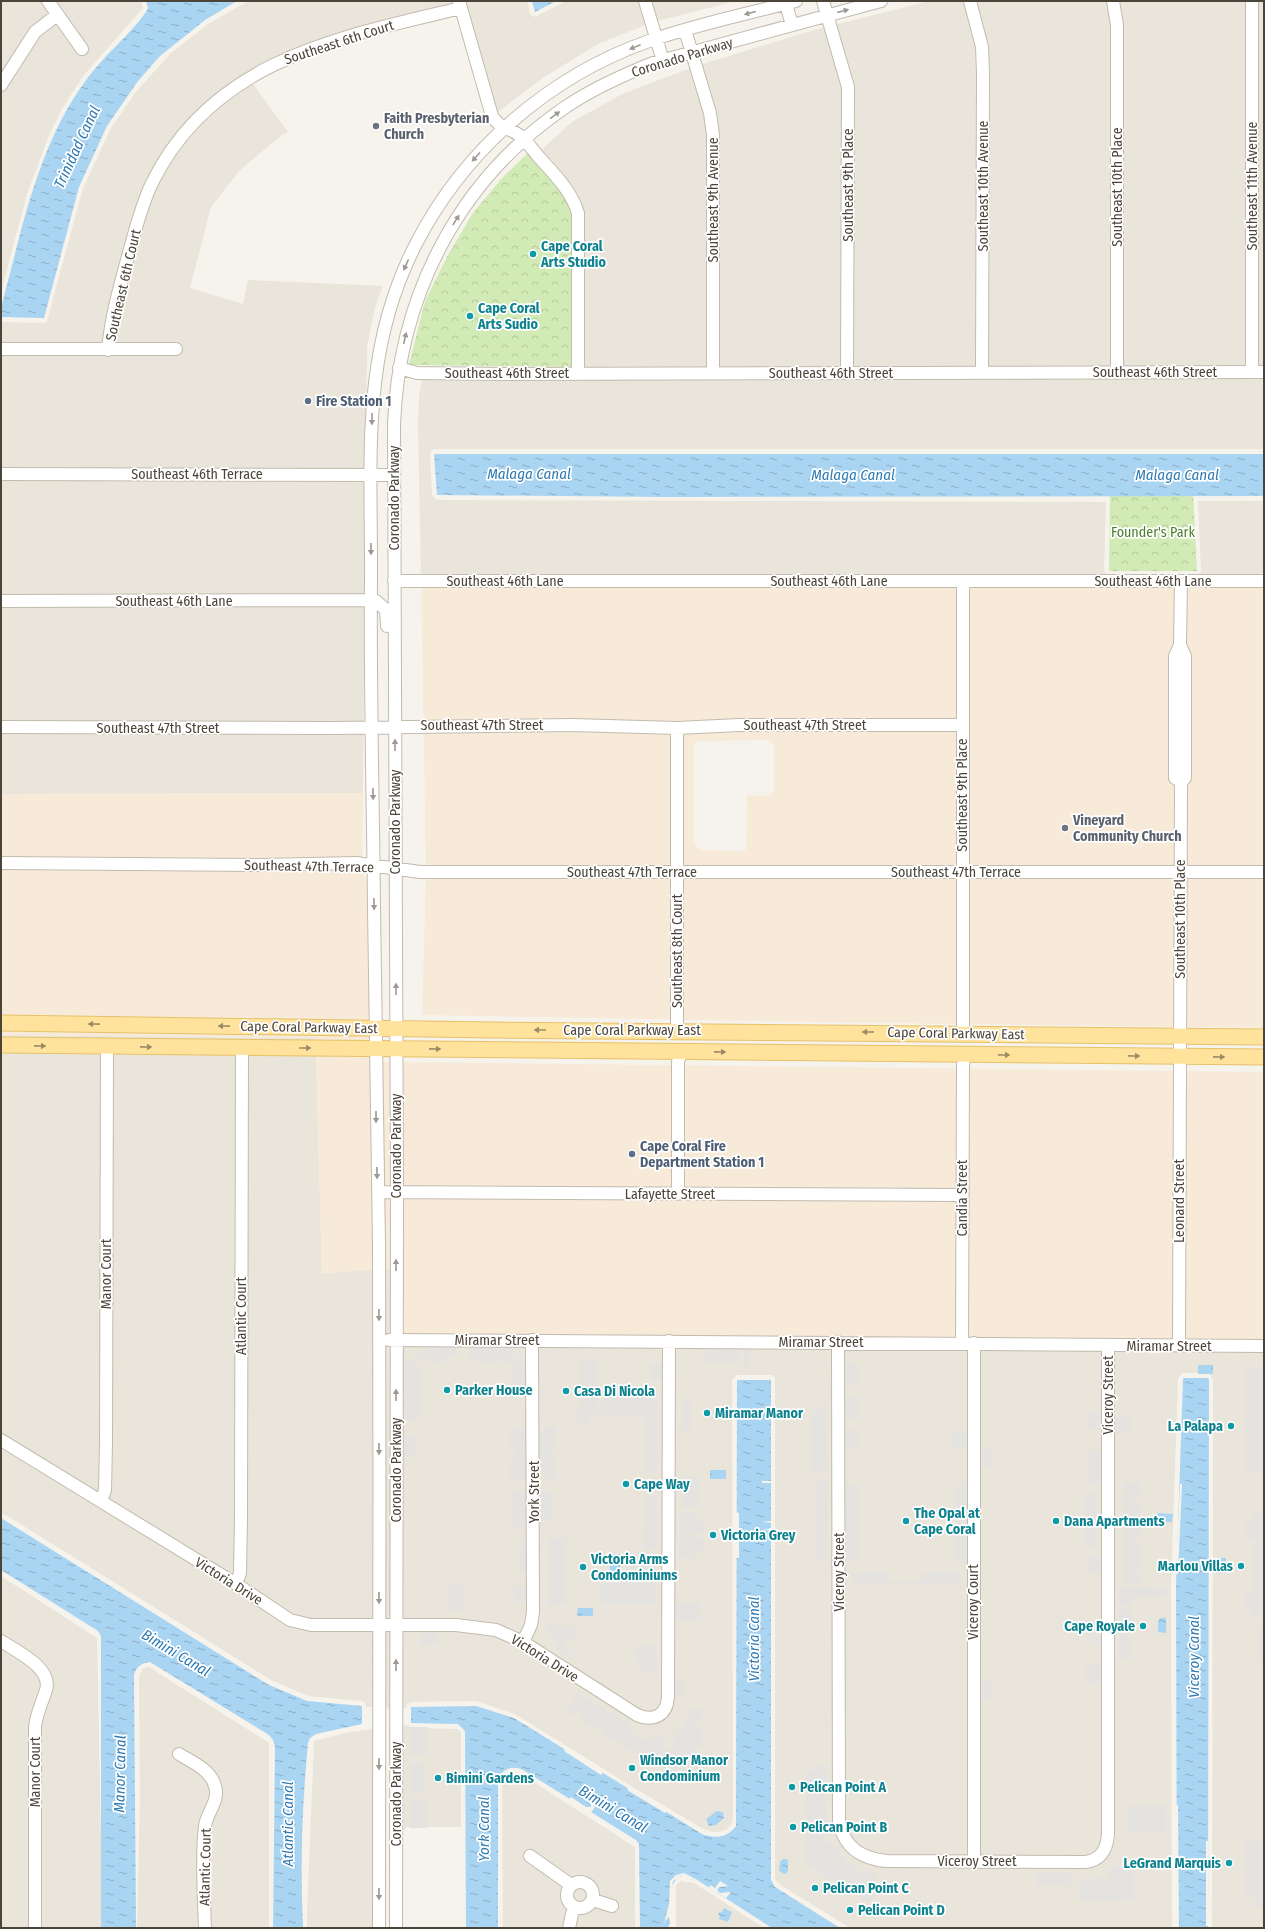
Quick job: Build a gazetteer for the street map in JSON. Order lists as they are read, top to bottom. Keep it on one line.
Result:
{"streets":{"main road":["Cape Coral Parkway East"],"street":["Southeast 6th Court","Coronado Parkway","Southeast 9th Place","Southeast 10th Avenue","Southeast 11th Avenue","Southeast 10th Place","Southeast 9th Avenue","Southeast 46th Street","Southeast 46th Terrace","Southeast 46th Lane","Southeast 47th Street","Southeast 47th Terrace","Southeast 8th Court","Lafayette Street","Candia Street","Leonard Street","Manor Court","Atlantic Court","Miramar Street","Viceroy Street","York Street","Victoria Drive","Viceroy Court"]},"crossings":[["Coronado Parkway","Southeast 9th Place"],["Coronado Parkway","Southeast 9th Avenue"],["Coronado Parkway","Southeast 46th Street"],["Coronado Parkway","Southeast 46th Terrace"],["Coronado Parkway","Southeast 46th Lane"],["Coronado Parkway","Southeast 47th Street"],["Coronado Parkway","Southeast 47th Terrace"],["Coronado Parkway","Cape Coral Parkway East"],["Coronado Parkway","Lafayette Street"],["Coronado Parkway","Miramar Street"],["Coronado Parkway","Victoria Drive"],["Southeast 9th Place","Southeast 46th Street"],["Southeast 9th Place","Southeast 46th Lane"],["Southeast 9th Place","Southeast 47th Street"],["Southeast 9th Place","Southeast 47th Terrace"],["Southeast 9th Place","Cape Coral Parkway East"],["Southeast 10th Avenue","Southeast 46th Street"],["Southeast 11th Avenue","Southeast 46th Street"],["Southeast 10th Place","Southeast 46th Street"],["Southeast 10th Place","Southeast 46th Lane"],["Southeast 10th Place","Southeast 47th Terrace"],["Southeast 10th Place","Cape Coral Parkway East"],["Southeast 10th Place","Leonard Street"],["Southeast 9th Avenue","Southeast 46th Street"],["Southeast 47th Street","Southeast 8th Court"],["Southeast 47th Terrace","Southeast 8th Court"],["Southeast 8th Court","Cape Coral Parkway East"],["Cape Coral Parkway East","Candia Street"],["Cape Coral Parkway East","Leonard Street"],["Cape Coral Parkway East","Manor Court"],["Cape Coral Parkway East","Atlantic Court"],["Lafayette Street","Candia Street"],["Candia Street","Miramar Street"],["Candia Street","Viceroy Court"],["Leonard Street","Miramar Street"],["Manor Court","Victoria Drive"],["Atlantic Court","Victoria Drive"],["Miramar Street","Viceroy Street"],["Miramar Street","York Street"],["Miramar Street","Victoria Drive"],["Miramar Street","Viceroy Court"],["Viceroy Street","Viceroy Court"],["York Street","Victoria Drive"]],"water":["Trinidad Canal","Malaga Canal","Victoria Canal","Bimini Canal","Viceroy Canal","Manor Canal","Atlantic Canal","York Canal"],"parks":["Founder's Park"],"places":["Faith Presbyterian Church","Cape Coral Arts Studio","Cape Coral Arts Sudio","Fire Station 1","Vineyard Community Church","Cape Coral Fire Department Station 1","Parker House","Casa Di Nicola","Miramar Manor","La Palapa","Cape Way","The Opal at Cape Coral","Dana Apartments","Victoria Grey","Marlou Villas","Victoria Arms Condominiums","Cape Royale","Windsor Manor Condominium","Bimini Gardens","Pelican Point A","Pelican Point B","LeGrand Marquis","Pelican Point C","Pelican Point D"]}
